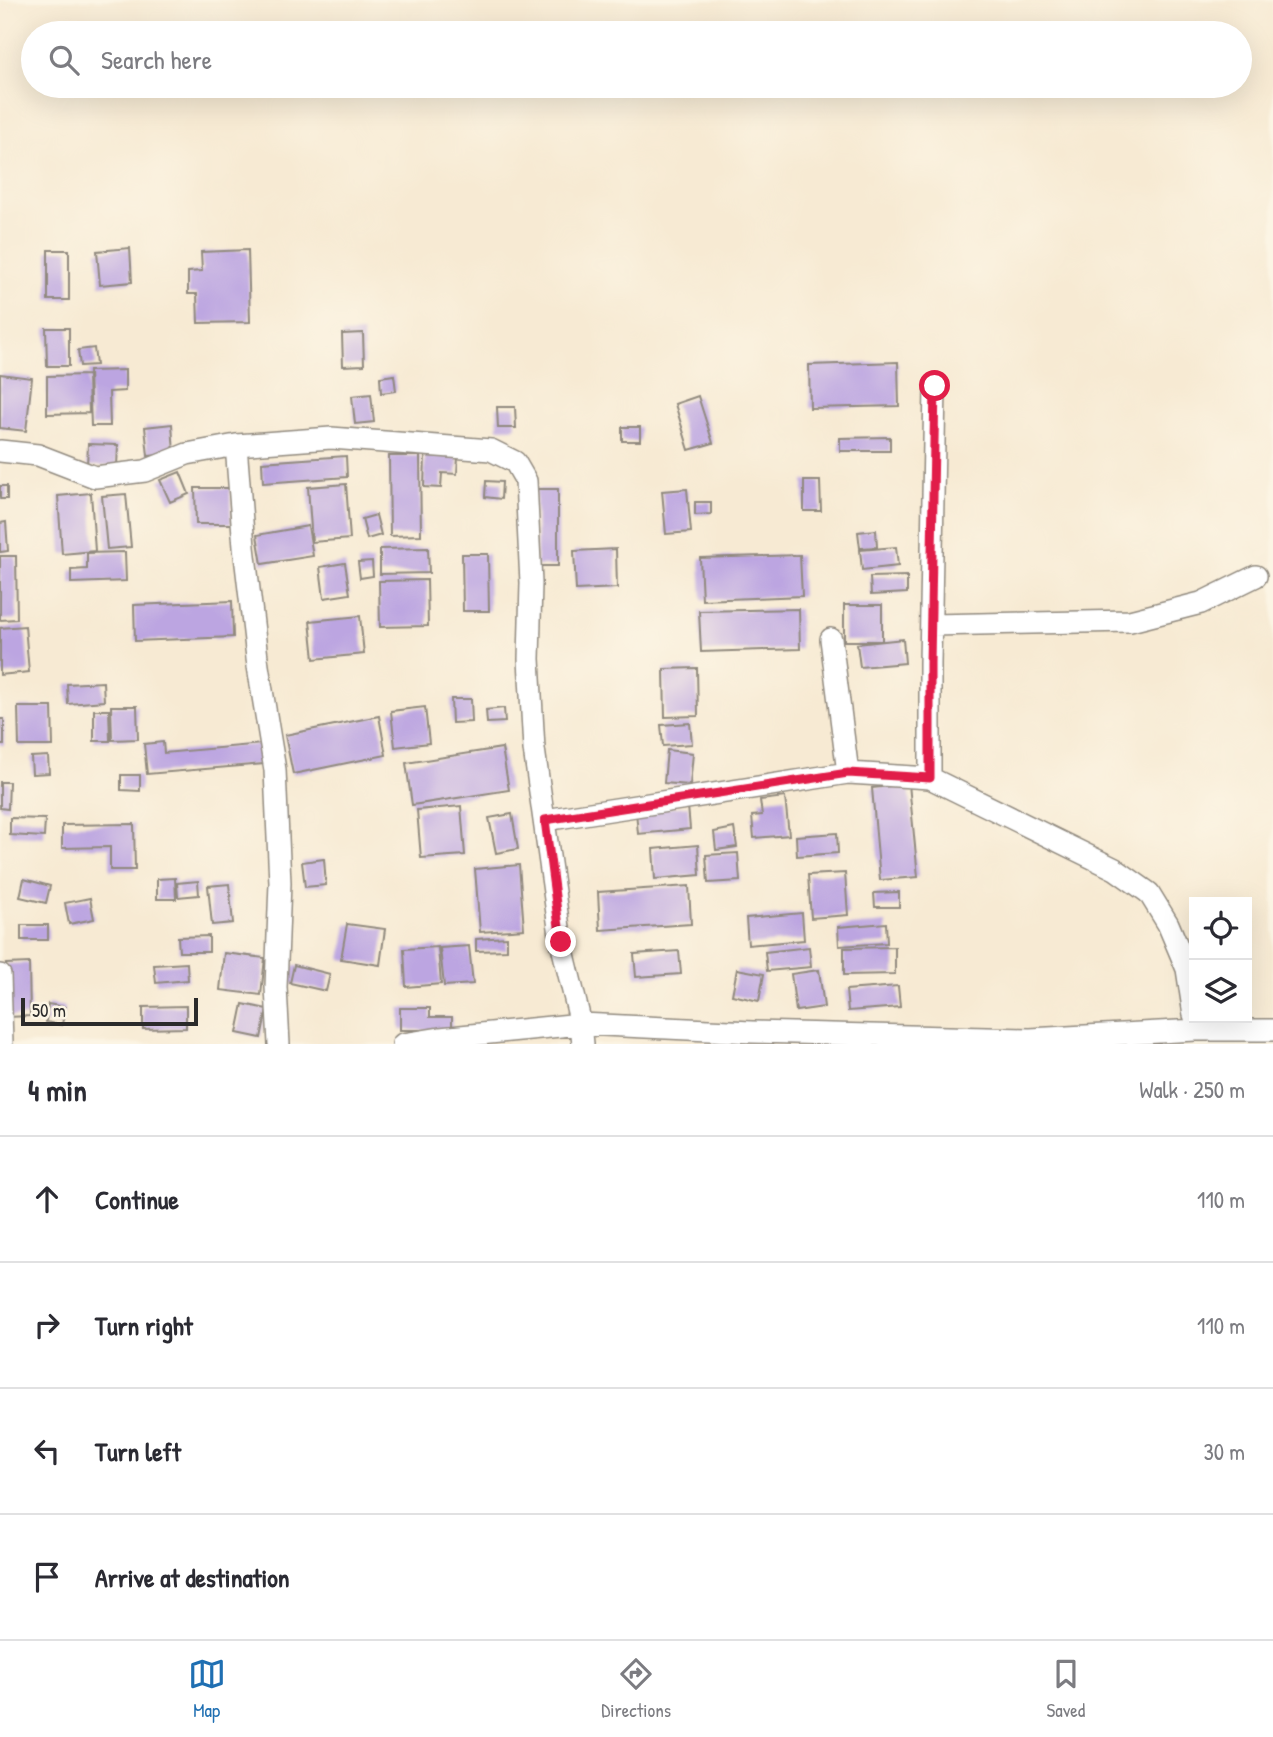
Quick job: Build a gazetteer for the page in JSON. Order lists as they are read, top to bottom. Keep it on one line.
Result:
{"scale_bar":"50 m","page":{"search":"Search here","scale":"50 m","heading":["4 min","Walk · 250 m"],"list":[["Continue","110 m"],["Turn right","110 m"],["Turn left","30 m"],"Arrive at destination"],"nav":["Map","Directions","Saved"]}}
